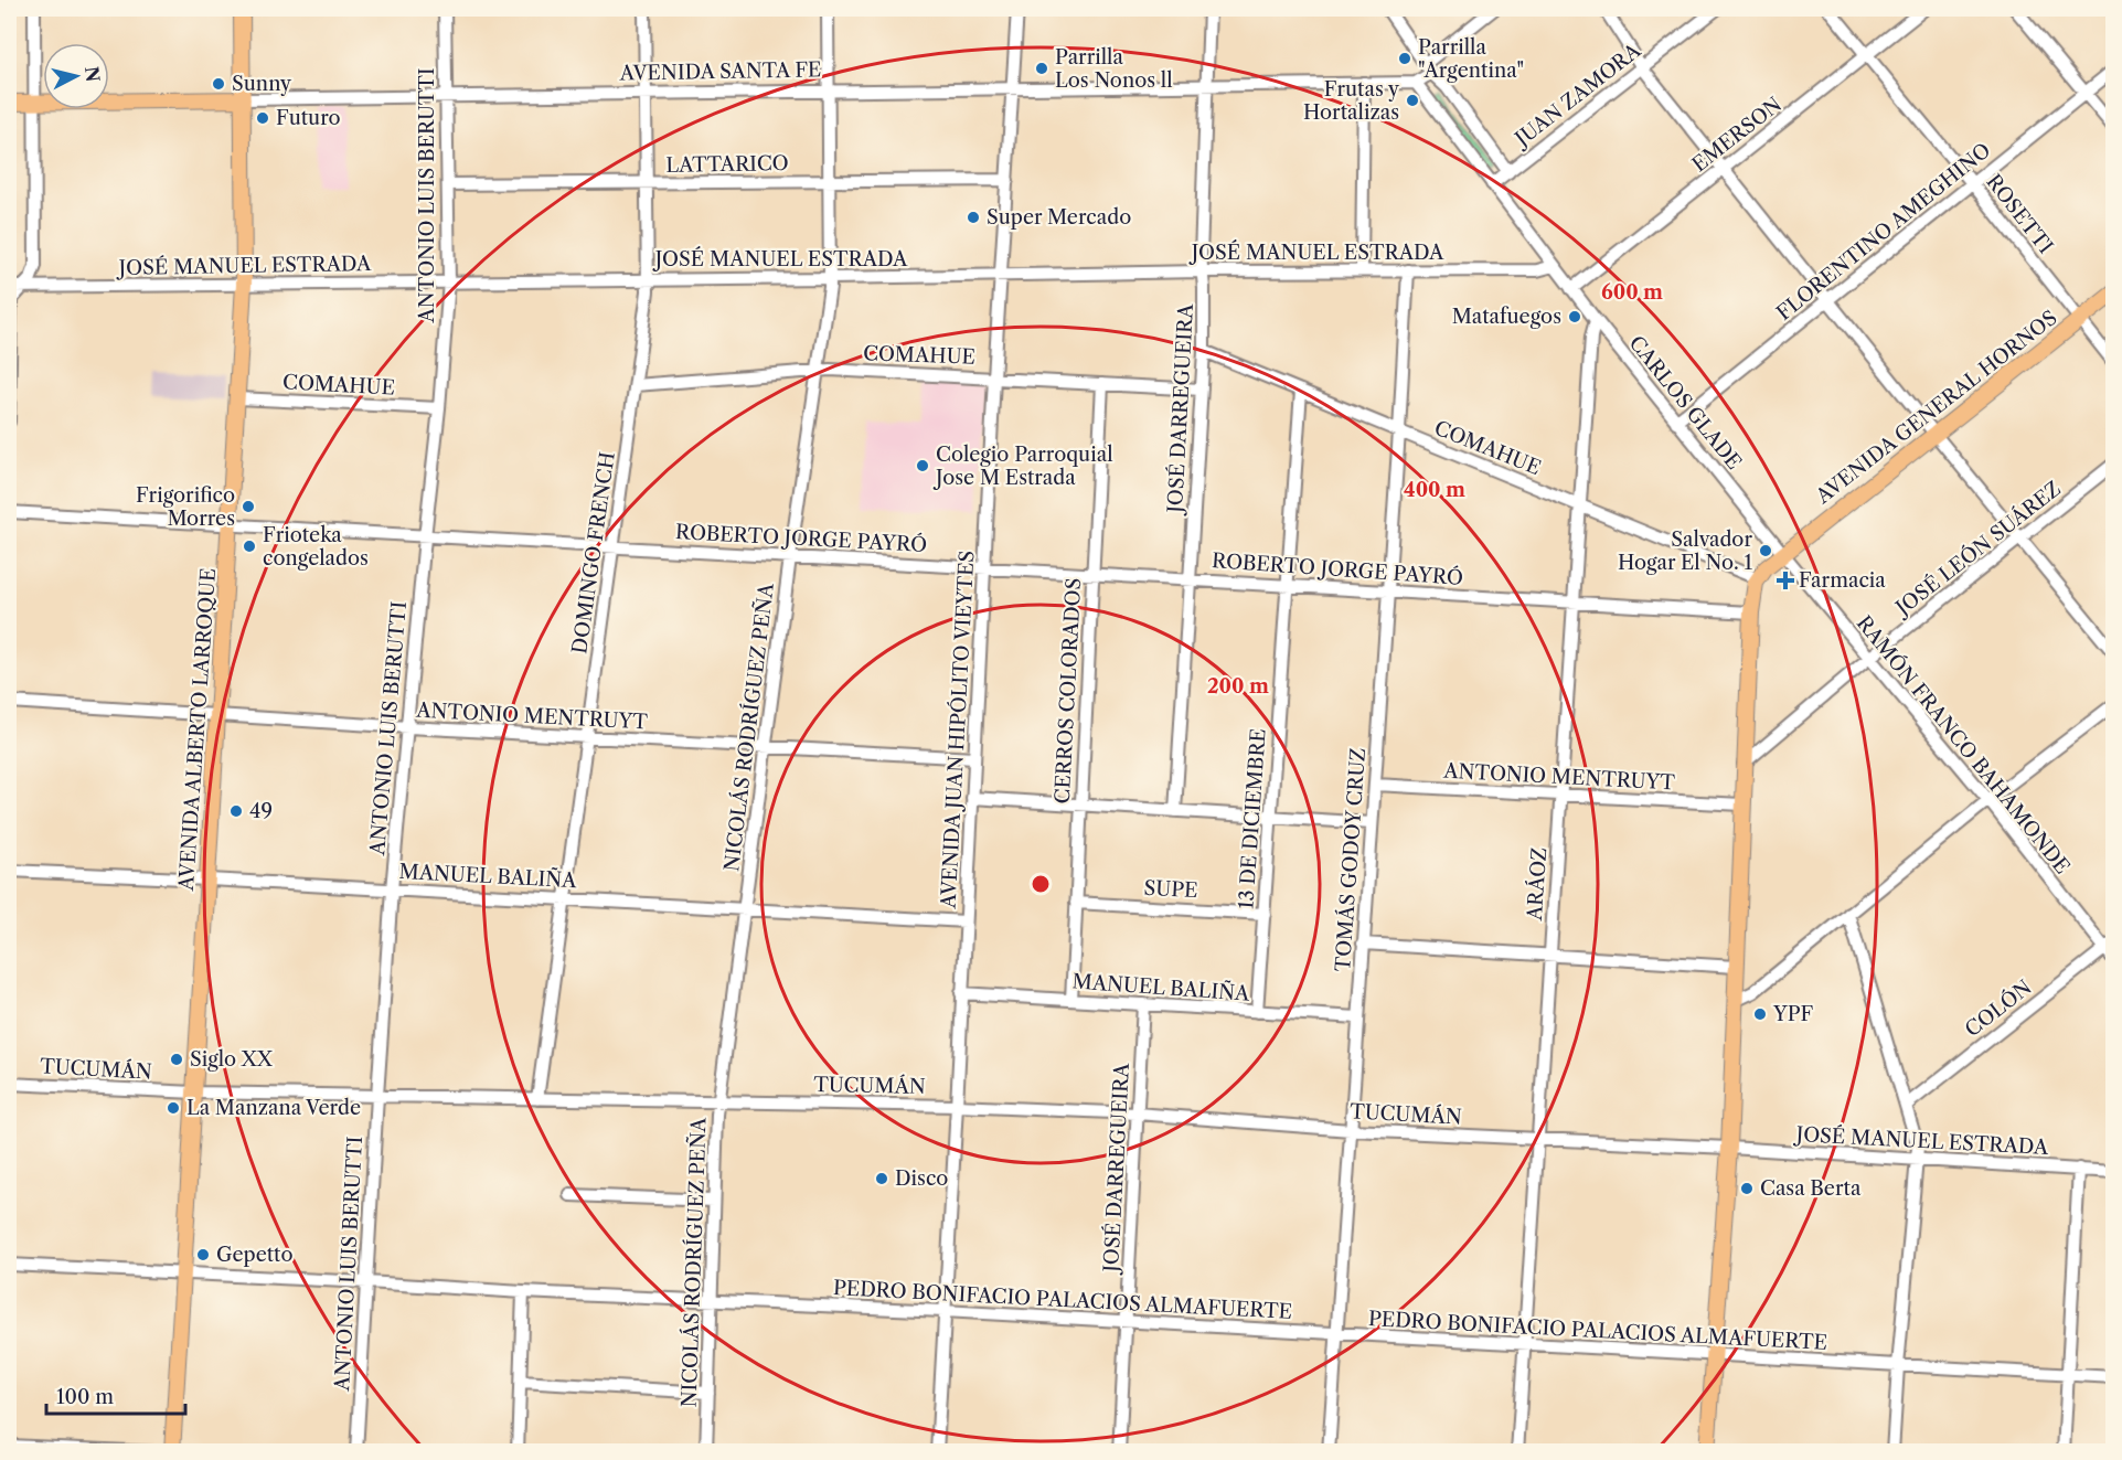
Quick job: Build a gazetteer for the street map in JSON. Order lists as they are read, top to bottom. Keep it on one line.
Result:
{"streets":{"main road":["AVENIDA SANTA FE","AVENIDA GENERAL HORNOS","AVENIDA ALBERTO LARROQUE"],"street":["JUAN ZAMORA","EMERSON","LATTARICO","ANTONIO LUIS BERUTTI","ROSETTI","FLORENTINO AMEGHINO","JOSÉ MANUEL ESTRADA","COMAHUE","CARLOS GLADE","JOSÉ DARREGUEIRA","ROBERTO JORGE PAYRÓ","JOSÉ LEÓN SUÁREZ","DOMINGO FRENCH","CERROS COLORADOS","ANTONIO MENTRUYT","NICOLÁS RODRÍGUEZ PEÑA","AVENIDA JUAN HIPÓLITO VIEYTES","RAMÓN FRANCO BAHAMONDE","13 DE DICIEMBRE","TOMÁS GODOY CRUZ","MANUEL BALIÑA","ARÁOZ","SUPE","COLÓN","TUCUMÁN","PEDRO BONIFACIO PALACIOS ALMAFUERTE"]},"crossings":[["AVENIDA SANTA FE","ANTONIO LUIS BERUTTI"],["AVENIDA SANTA FE","CARLOS GLADE"],["AVENIDA SANTA FE","JOSÉ DARREGUEIRA"],["AVENIDA SANTA FE","DOMINGO FRENCH"],["AVENIDA SANTA FE","NICOLÁS RODRÍGUEZ PEÑA"],["AVENIDA SANTA FE","AVENIDA ALBERTO LARROQUE"],["AVENIDA SANTA FE","AVENIDA JUAN HIPÓLITO VIEYTES"],["JUAN ZAMORA","CARLOS GLADE"],["EMERSON","ROSETTI"],["EMERSON","CARLOS GLADE"],["LATTARICO","ANTONIO LUIS BERUTTI"],["LATTARICO","DOMINGO FRENCH"],["LATTARICO","NICOLÁS RODRÍGUEZ PEÑA"],["LATTARICO","AVENIDA JUAN HIPÓLITO VIEYTES"],["ANTONIO LUIS BERUTTI","JOSÉ MANUEL ESTRADA"],["ANTONIO LUIS BERUTTI","COMAHUE"],["ANTONIO LUIS BERUTTI","ROBERTO JORGE PAYRÓ"],["ANTONIO LUIS BERUTTI","ANTONIO MENTRUYT"],["ANTONIO LUIS BERUTTI","MANUEL BALIÑA"],["ANTONIO LUIS BERUTTI","TUCUMÁN"],["ANTONIO LUIS BERUTTI","PEDRO BONIFACIO PALACIOS ALMAFUERTE"],["ROSETTI","FLORENTINO AMEGHINO"],["ROSETTI","AVENIDA GENERAL HORNOS"],["FLORENTINO AMEGHINO","CARLOS GLADE"],["JOSÉ MANUEL ESTRADA","CARLOS GLADE"],["JOSÉ MANUEL ESTRADA","JOSÉ DARREGUEIRA"],["JOSÉ MANUEL ESTRADA","DOMINGO FRENCH"],["JOSÉ MANUEL ESTRADA","NICOLÁS RODRÍGUEZ PEÑA"],["JOSÉ MANUEL ESTRADA","AVENIDA ALBERTO LARROQUE"],["JOSÉ MANUEL ESTRADA","AVENIDA JUAN HIPÓLITO VIEYTES"],["JOSÉ MANUEL ESTRADA","TOMÁS GODOY CRUZ"],["JOSÉ MANUEL ESTRADA","TUCUMÁN"],["COMAHUE","AVENIDA GENERAL HORNOS"],["COMAHUE","JOSÉ DARREGUEIRA"],["COMAHUE","DOMINGO FRENCH"],["COMAHUE","CERROS COLORADOS"],["COMAHUE","NICOLÁS RODRÍGUEZ PEÑA"],["COMAHUE","AVENIDA ALBERTO LARROQUE"],["COMAHUE","AVENIDA JUAN HIPÓLITO VIEYTES"],["COMAHUE","13 DE DICIEMBRE"],["COMAHUE","TOMÁS GODOY CRUZ"],["COMAHUE","ARÁOZ"],["CARLOS GLADE","AVENIDA GENERAL HORNOS"],["CARLOS GLADE","RAMÓN FRANCO BAHAMONDE"],["CARLOS GLADE","ARÁOZ"],["AVENIDA GENERAL HORNOS","RAMÓN FRANCO BAHAMONDE"],["JOSÉ DARREGUEIRA","ROBERTO JORGE PAYRÓ"],["JOSÉ DARREGUEIRA","MANUEL BALIÑA"],["JOSÉ DARREGUEIRA","TUCUMÁN"],["JOSÉ DARREGUEIRA","PEDRO BONIFACIO PALACIOS ALMAFUERTE"],["ROBERTO JORGE PAYRÓ","DOMINGO FRENCH"],["ROBERTO JORGE PAYRÓ","CERROS COLORADOS"],["ROBERTO JORGE PAYRÓ","NICOLÁS RODRÍGUEZ PEÑA"],["ROBERTO JORGE PAYRÓ","AVENIDA ALBERTO LARROQUE"],["ROBERTO JORGE PAYRÓ","AVENIDA JUAN HIPÓLITO VIEYTES"],["ROBERTO JORGE PAYRÓ","13 DE DICIEMBRE"],["ROBERTO JORGE PAYRÓ","TOMÁS GODOY CRUZ"],["ROBERTO JORGE PAYRÓ","ARÁOZ"],["JOSÉ LEÓN SUÁREZ","RAMÓN FRANCO BAHAMONDE"],["DOMINGO FRENCH","ANTONIO MENTRUYT"],["DOMINGO FRENCH","MANUEL BALIÑA"],["DOMINGO FRENCH","TUCUMÁN"],["CERROS COLORADOS","MANUEL BALIÑA"],["CERROS COLORADOS","SUPE"],["ANTONIO MENTRUYT","NICOLÁS RODRÍGUEZ PEÑA"],["ANTONIO MENTRUYT","AVENIDA ALBERTO LARROQUE"],["ANTONIO MENTRUYT","AVENIDA JUAN HIPÓLITO VIEYTES"],["ANTONIO MENTRUYT","TOMÁS GODOY CRUZ"],["ANTONIO MENTRUYT","ARÁOZ"],["NICOLÁS RODRÍGUEZ PEÑA","MANUEL BALIÑA"],["NICOLÁS RODRÍGUEZ PEÑA","TUCUMÁN"],["NICOLÁS RODRÍGUEZ PEÑA","PEDRO BONIFACIO PALACIOS ALMAFUERTE"],["AVENIDA ALBERTO LARROQUE","MANUEL BALIÑA"],["AVENIDA ALBERTO LARROQUE","TUCUMÁN"],["AVENIDA ALBERTO LARROQUE","PEDRO BONIFACIO PALACIOS ALMAFUERTE"],["AVENIDA JUAN HIPÓLITO VIEYTES","MANUEL BALIÑA"],["AVENIDA JUAN HIPÓLITO VIEYTES","TUCUMÁN"],["AVENIDA JUAN HIPÓLITO VIEYTES","PEDRO BONIFACIO PALACIOS ALMAFUERTE"],["RAMÓN FRANCO BAHAMONDE","COLÓN"],["13 DE DICIEMBRE","MANUEL BALIÑA"],["13 DE DICIEMBRE","SUPE"],["TOMÁS GODOY CRUZ","MANUEL BALIÑA"],["TOMÁS GODOY CRUZ","TUCUMÁN"],["TOMÁS GODOY CRUZ","PEDRO BONIFACIO PALACIOS ALMAFUERTE"],["ARÁOZ","TUCUMÁN"],["ARÁOZ","PEDRO BONIFACIO PALACIOS ALMAFUERTE"]],"places":{"other":["Parrilla \"Argentina\"","Parrilla Los Nonos ll","Sunny","Frutas y Hortalizas","Futuro","Super Mercado","Matafuegos","Colegio Parroquial Jose M Estrada","Frigorifico Morres","Frioteka congelados","Salvador Hogar El No. 1","49","YPF","Siglo XX","La Manzana Verde","Disco","Casa Berta","Gepetto"],"health":["Farmacia"]},"scale_bar":"100 m","north":"right","rings":["600 m","400 m","200 m"]}
